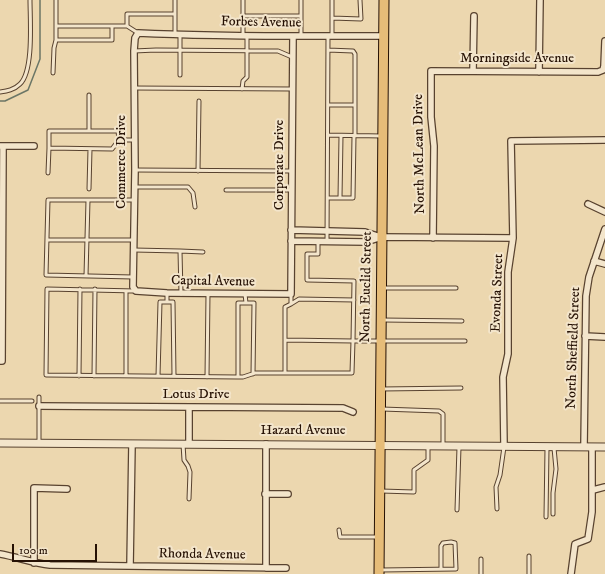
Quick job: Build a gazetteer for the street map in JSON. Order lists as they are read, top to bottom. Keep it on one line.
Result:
{"streets":{"main road":["North Euclid Street"],"street":["Forbes Avenue","Morningside Avenue","North McLean Drive","Commerce Drive","Corporate Drive","Capital Avenue","Evonda Street","North Sheffield Street","Lotus Drive","Hazard Avenue","Rhonda Avenue"]},"crossings":[["Forbes Avenue","Commerce Drive"],["Forbes Avenue","Corporate Drive"],["Forbes Avenue","North Euclid Street"],["Morningside Avenue","North McLean Drive"],["Commerce Drive","Capital Avenue"],["Corporate Drive","Capital Avenue"],["North Euclid Street","Hazard Avenue"],["Evonda Street","Hazard Avenue"],["North Sheffield Street","Hazard Avenue"]],"scale_bar":"100 m"}
